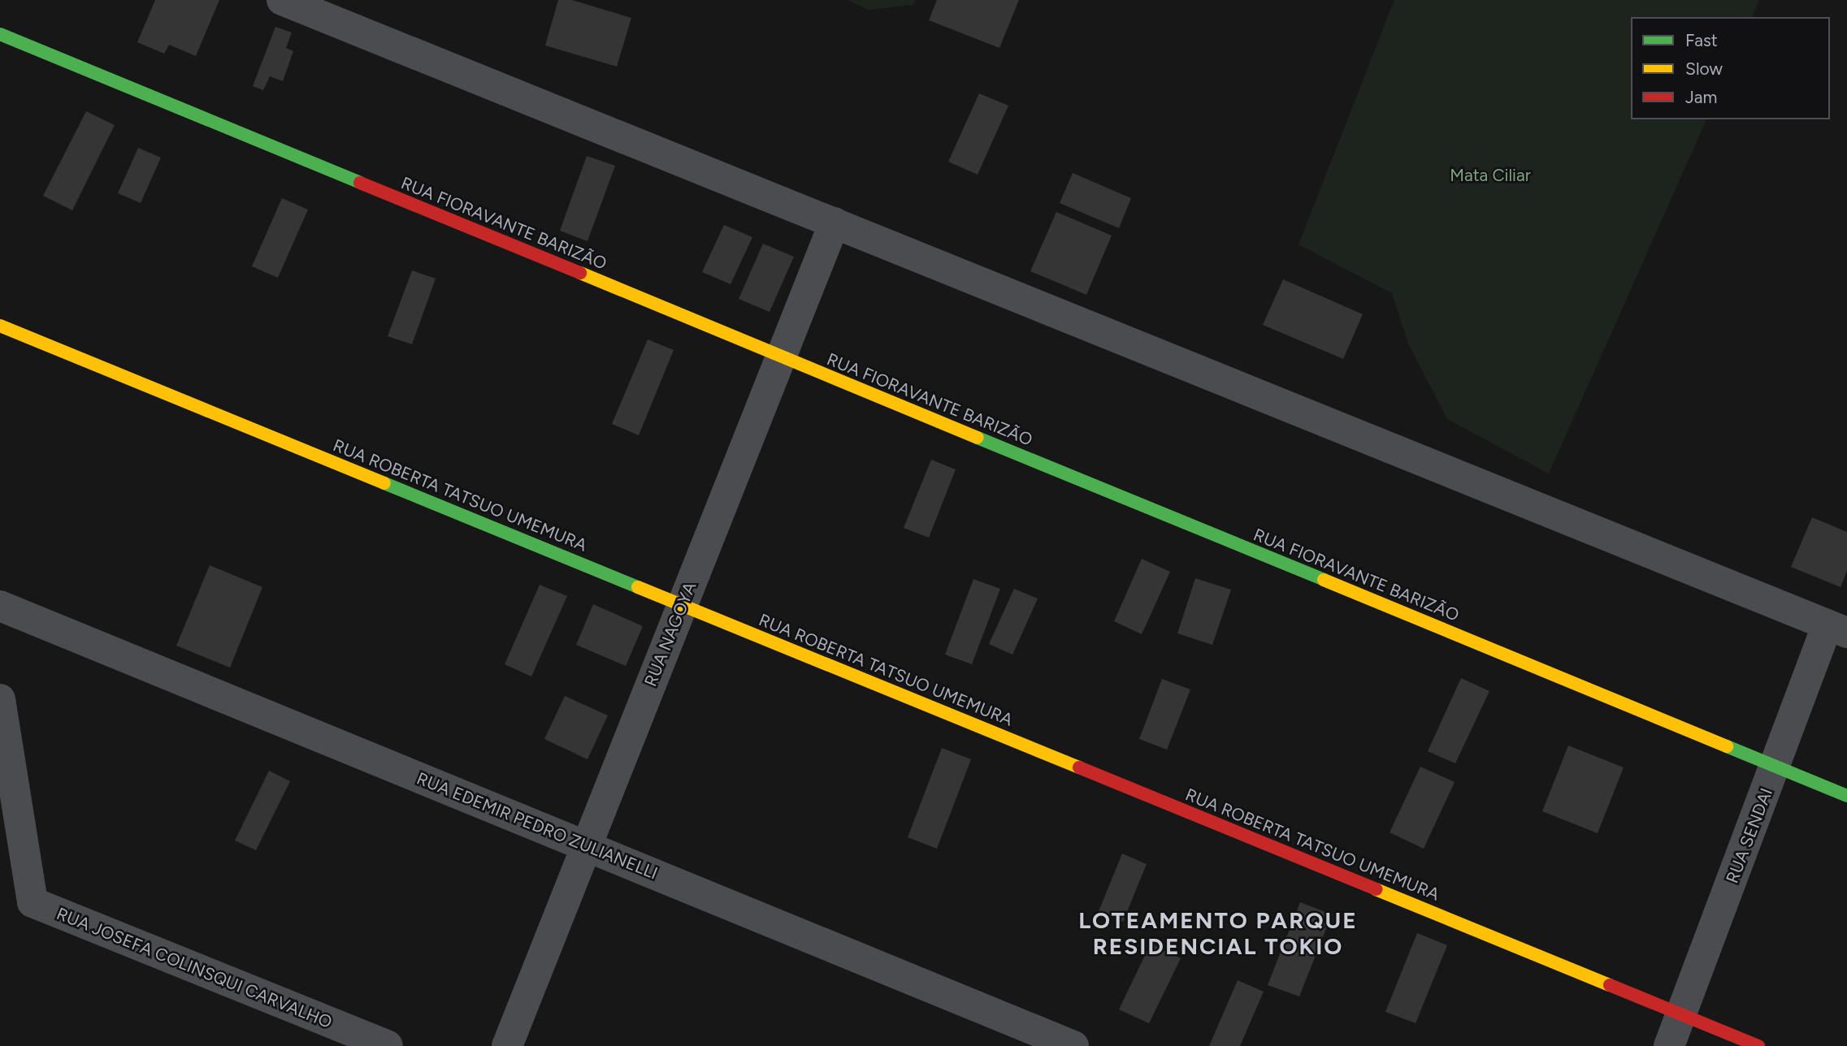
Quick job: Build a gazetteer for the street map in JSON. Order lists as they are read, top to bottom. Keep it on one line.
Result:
{"streets":{"street":["RUA FIORAVANTE BARIZÃO","RUA ROBERTA TATSUO UMEMURA","RUA NAGOYA","RUA EDEMIR PEDRO ZULIANELLI","RUA SENDAI","RUA JOSEFA COLINSQUI CARVALHO"]},"crossings":[["RUA FIORAVANTE BARIZÃO","RUA NAGOYA"],["RUA FIORAVANTE BARIZÃO","RUA SENDAI"],["RUA ROBERTA TATSUO UMEMURA","RUA NAGOYA"],["RUA ROBERTA TATSUO UMEMURA","RUA SENDAI"],["RUA NAGOYA","RUA EDEMIR PEDRO ZULIANELLI"]],"districts":["LOTEAMENTO PARQUE RESIDENCIAL TOKIO"],"parks":["Mata Ciliar"],"legend":["Fast","Slow","Jam"]}
